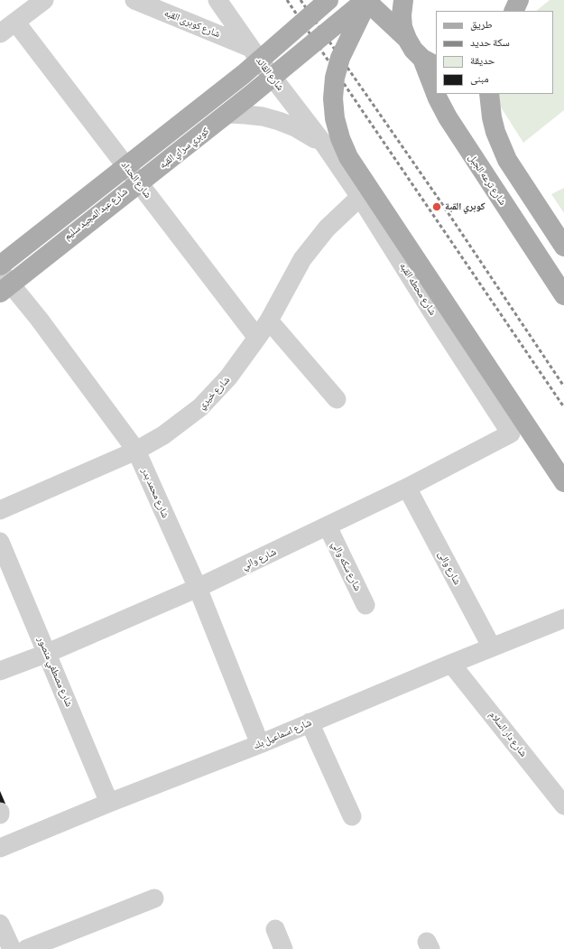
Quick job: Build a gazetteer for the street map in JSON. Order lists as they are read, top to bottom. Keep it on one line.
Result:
{"streets":{"main road":["كوبري سراي القبه","شارع ترعه الجبل"],"street":["شارع كوبرى القبه","شارع القائد","شارع الحداد","شارع عبد المجيد سليم","شارع محطه القبه","شارع خيري","شارع محمد بدر","شارع والي","شارع سكه والي","شارع والى","شارع مصطفي منصور","شارع اسماعيل بك","شارع دار السلام"]},"crossings":[["شارع كوبرى القبه","شارع القائد"],["شارع كوبرى القبه","شارع عبد المجيد سليم"],["شارع القائد","شارع عبد المجيد سليم"],["شارع القائد","شارع محطه القبه"],["كوبري سراي القبه","شارع عبد المجيد سليم"],["كوبري سراي القبه","شارع محمد بدر"],["شارع الحداد","شارع عبد المجيد سليم"],["شارع الحداد","شارع خيري"],["شارع عبد المجيد سليم","شارع محمد بدر"],["شارع محطه القبه","شارع خيري"],["شارع محطه القبه","شارع والي"],["شارع خيري","شارع محمد بدر"],["شارع محمد بدر","شارع والي"],["شارع محمد بدر","شارع اسماعيل بك"],["شارع والي","شارع سكه والي"],["شارع والي","شارع والى"],["شارع والي","شارع مصطفي منصور"],["شارع والى","شارع اسماعيل بك"],["شارع مصطفي منصور","شارع اسماعيل بك"],["شارع اسماعيل بك","شارع دار السلام"]],"places":["كوبري القبة"],"legend":["طريق","سكة حديد","حديقة","مبنى"]}
